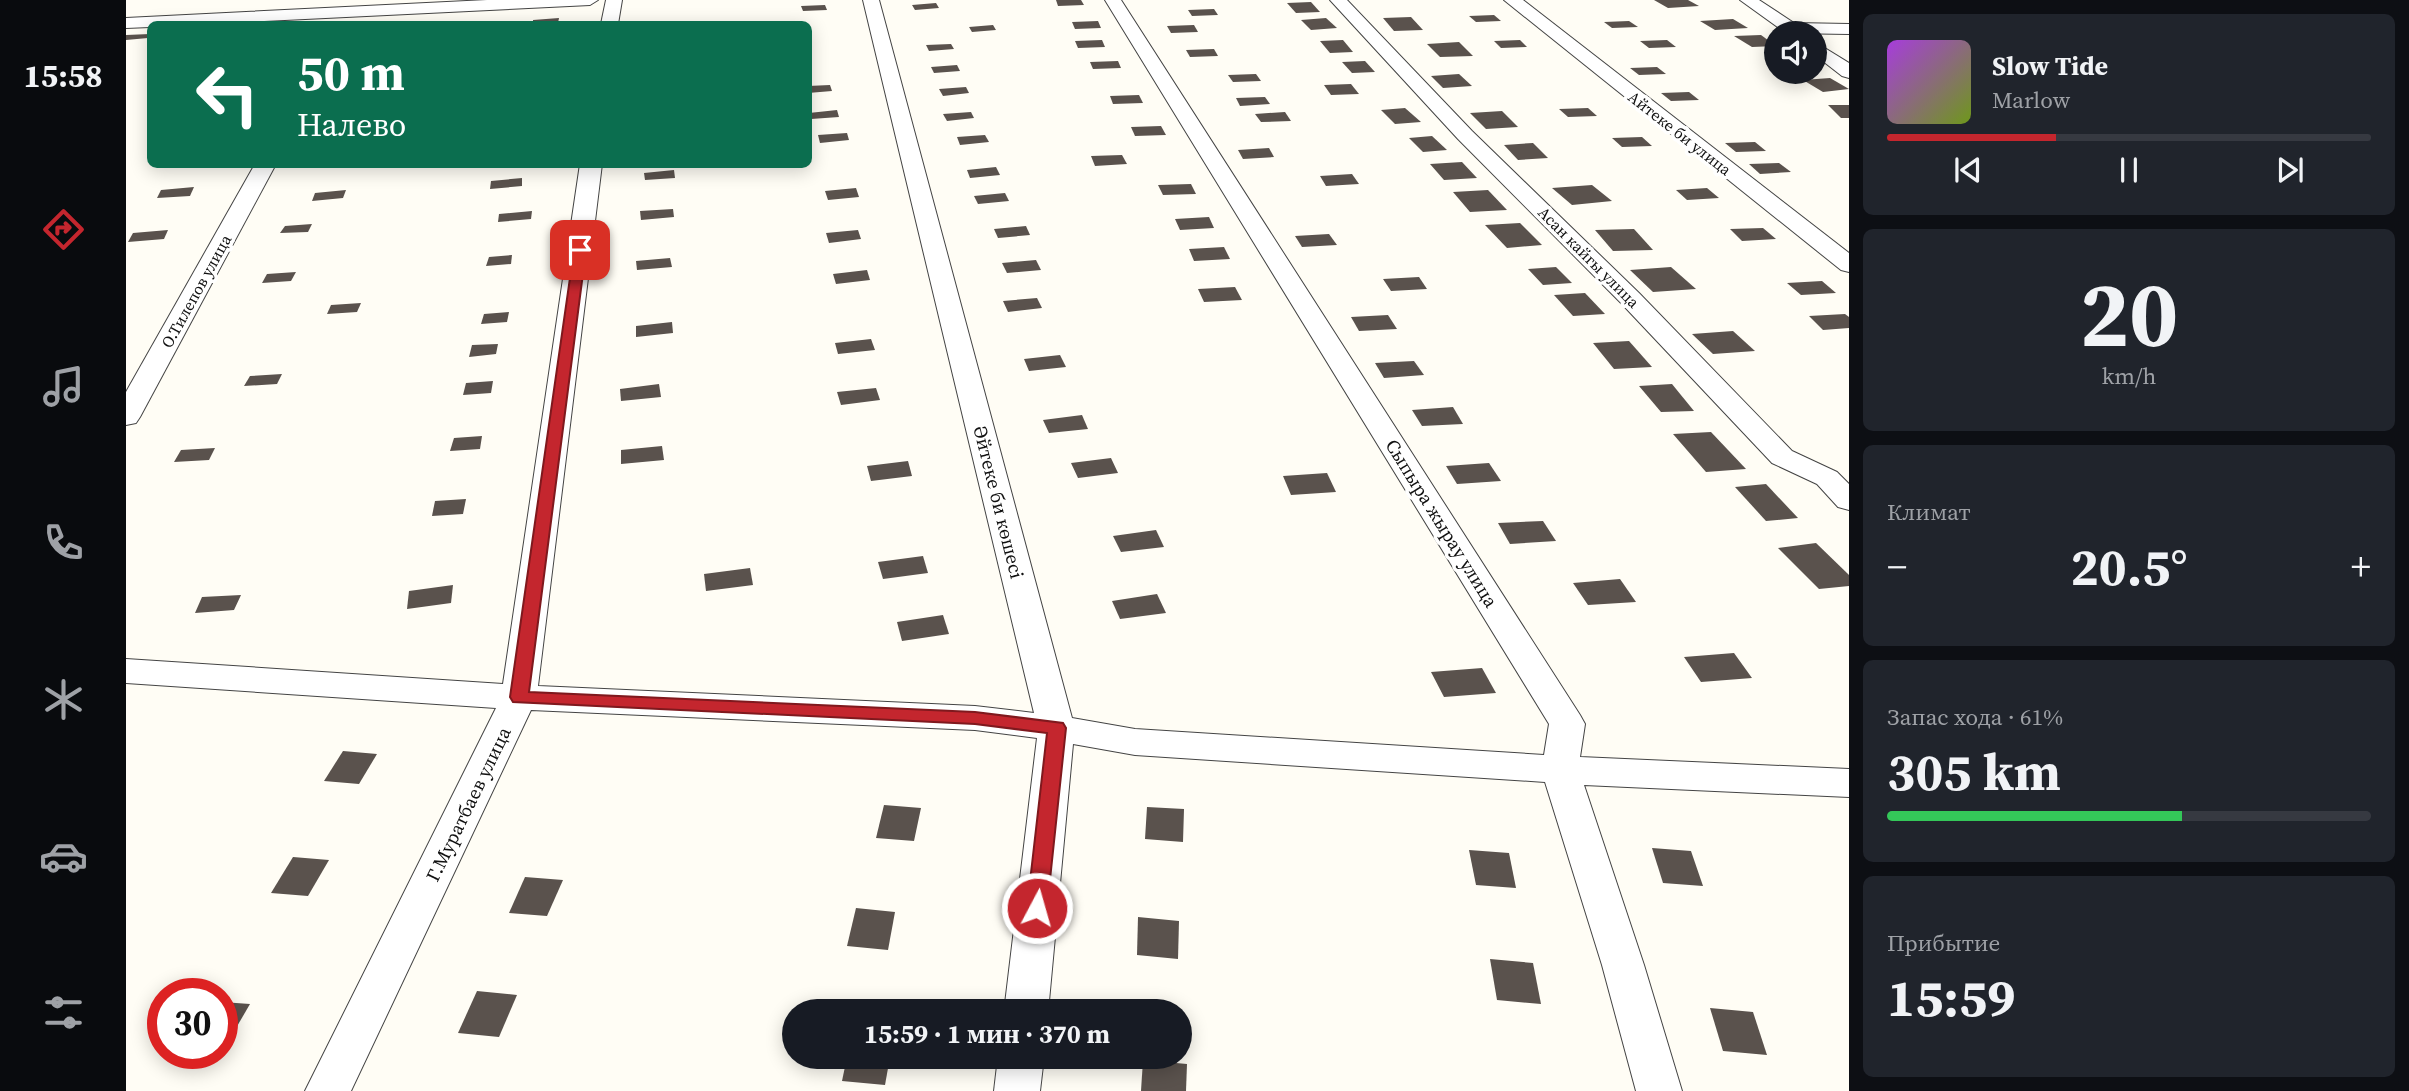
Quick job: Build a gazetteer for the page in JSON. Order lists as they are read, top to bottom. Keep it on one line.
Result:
{"streets":{"street":["Айтеке би улица","Асан кайгы улица","О.Тилепов улица","Әйтеке би көшесі","Сыпыра жырау улица","Г.Муратбаев улица"]},"page":{"tabs":"15:58","turn":["50 m","Налево"],"song":["Slow Tide","Marlow"],"tile":[["20","km/h"],"Климат",["Запас хода · 61%","305 km"],["Прибытие","15:59"]],"heat":["−","20.5°","+"],"limit":"30","trip":"15:59 · 1 мин · 370 m"}}
